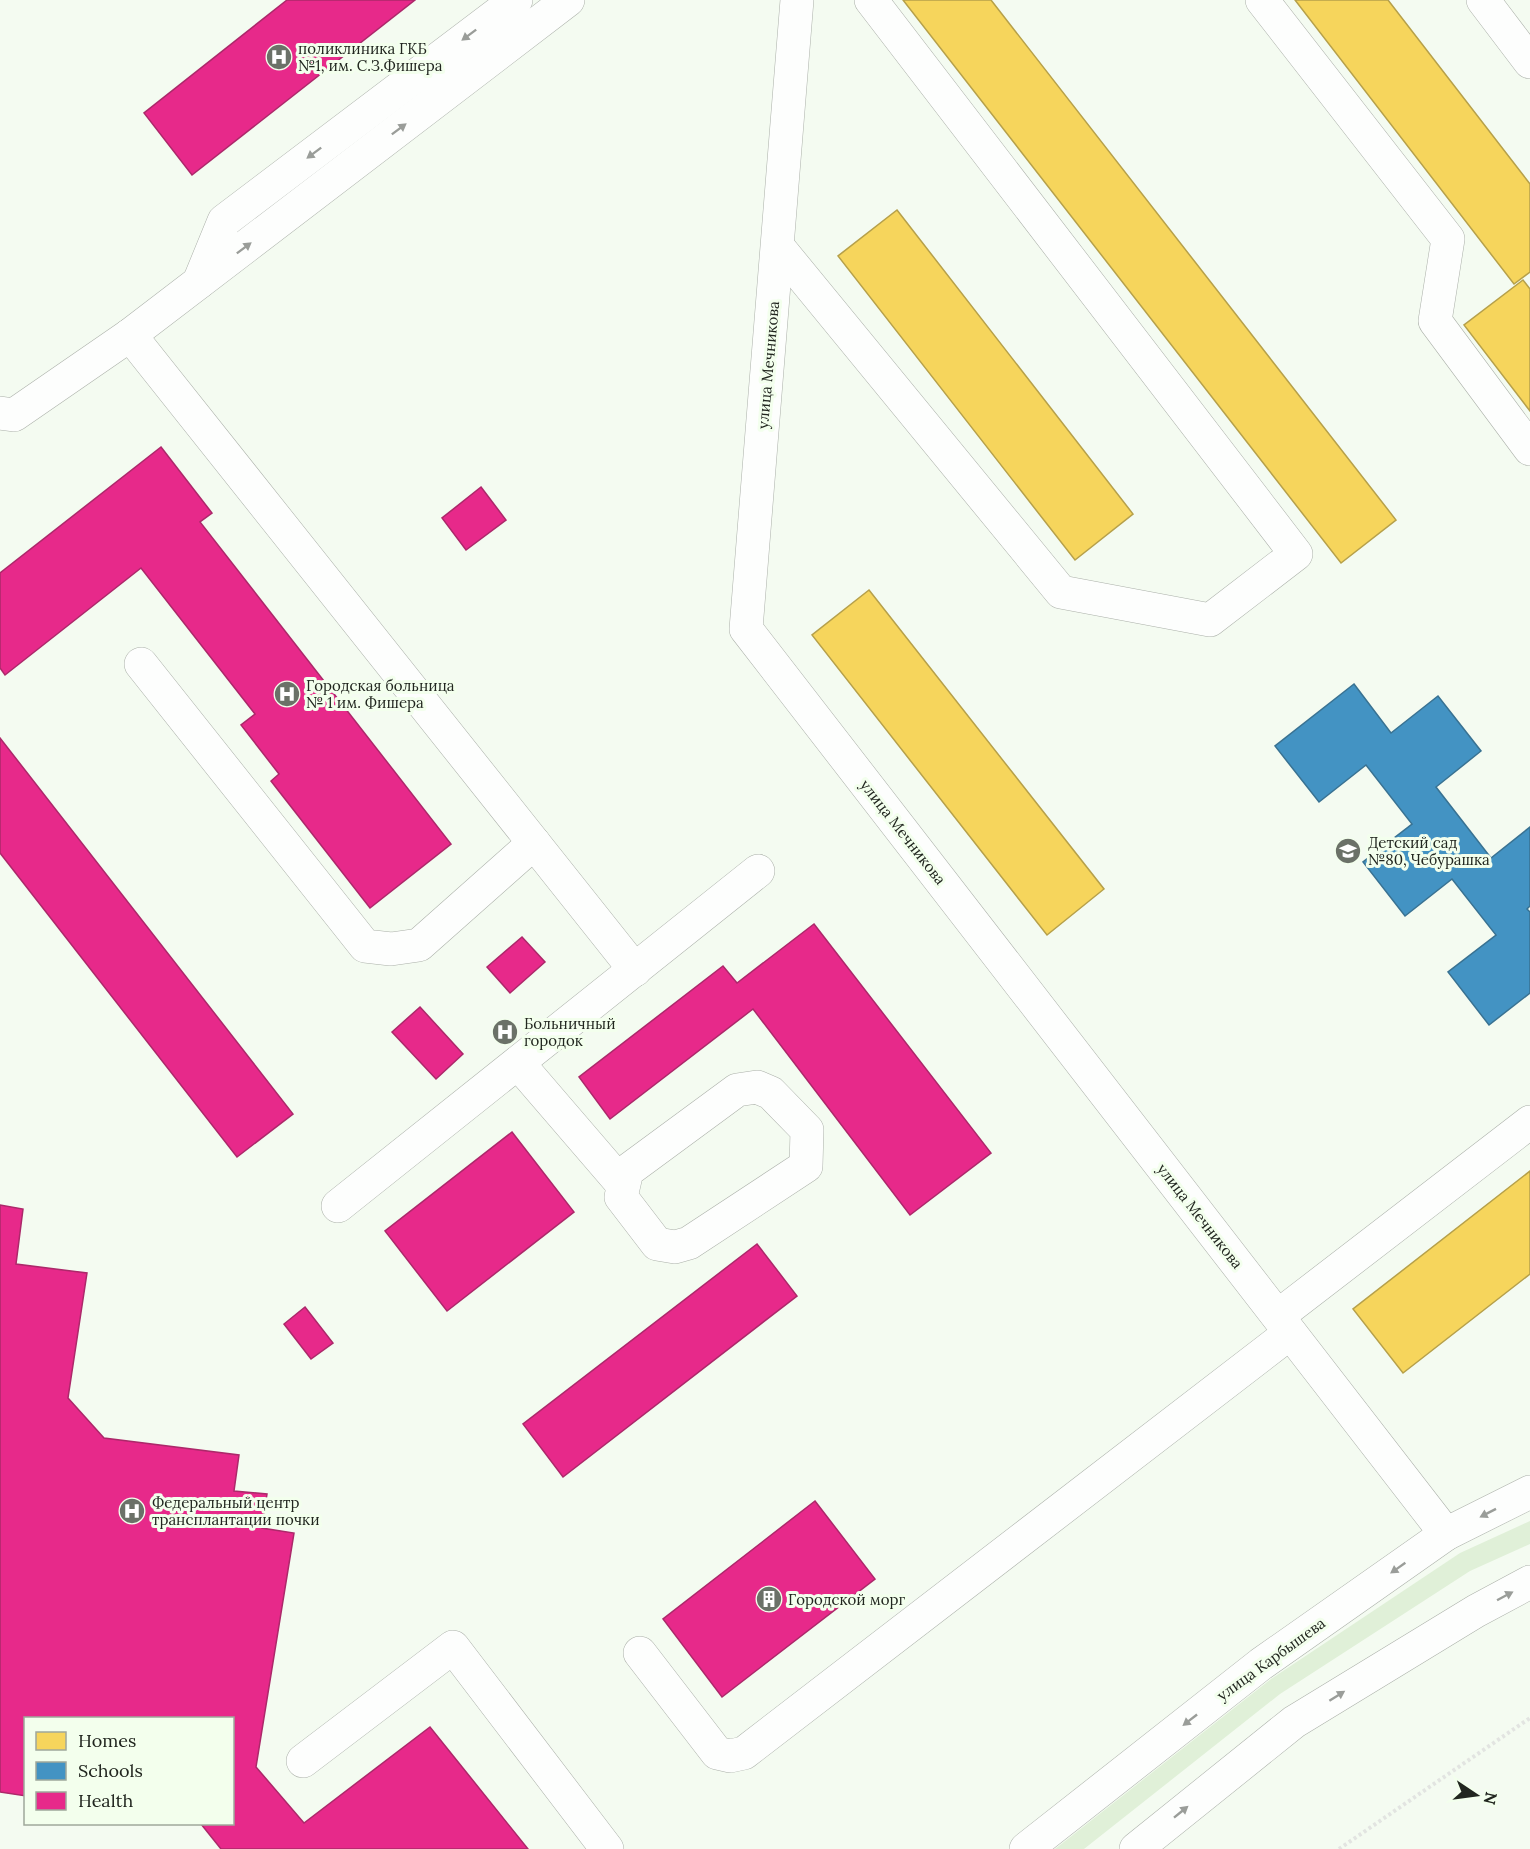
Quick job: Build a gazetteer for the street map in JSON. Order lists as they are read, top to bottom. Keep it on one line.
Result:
{"streets":{"street":["улица Мечникова","улица Карбышева"]},"crossings":[["улица Мечникова","улица Карбышева"]],"places":{"hospital":["поликлиника ГКБ №1, им. С.З.Фишера","Городская больница № 1 им. Фишера","Больничный городок","Федеральный центр трансплантации почки"],"school or university":["Детский сад №80, Чебурашка"],"building":["Городской морг"]},"legend":["Homes","Schools","Health"],"north":"right"}
